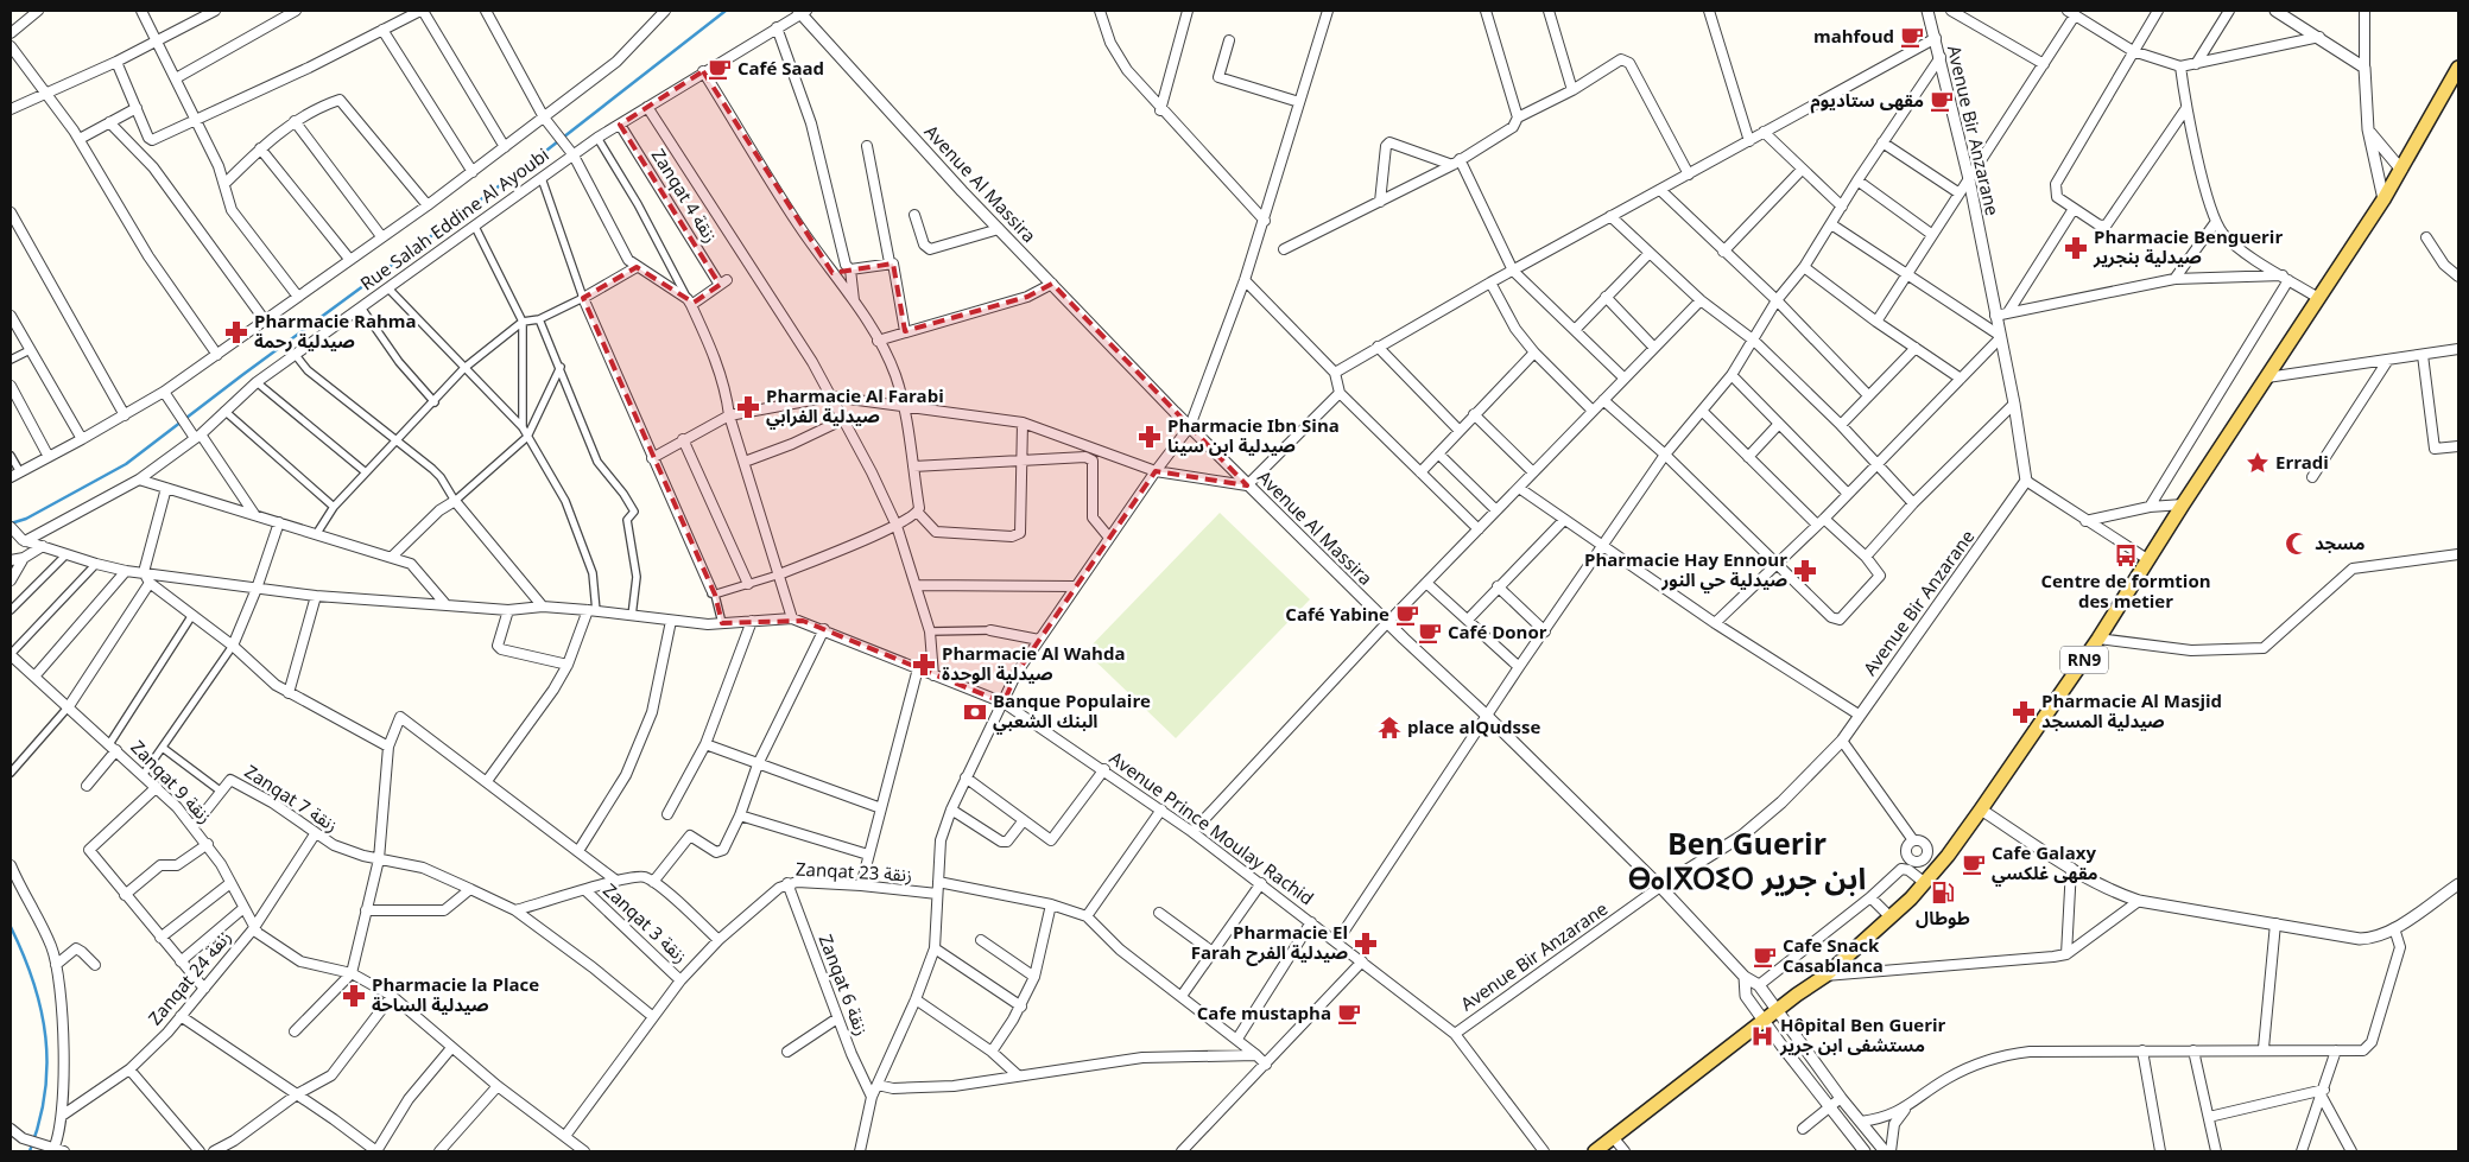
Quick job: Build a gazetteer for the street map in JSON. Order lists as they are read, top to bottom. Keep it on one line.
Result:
{"streets":{"main road":["RN9"],"street":["Avenue Bir Anzarane","Avenue Al Massira","Zanqat 4 زنقة","Rue Salah Eddine Al Ayoubi","Zanqat 9 زنقة","Zanqat 7 زنقة","Avenue Prince Moulay Rachid","Zanqat 23 زنقة","Zanqat 3 زنقة","Zanqat 24 زنقة","Zanqat 6 زنقة"]},"crossings":[["Avenue Bir Anzarane","Avenue Al Massira"],["Avenue Bir Anzarane","Avenue Prince Moulay Rachid"],["Avenue Al Massira","Rue Salah Eddine Al Ayoubi"],["Avenue Al Massira","RN9"],["Zanqat 4 زنقة","Rue Salah Eddine Al Ayoubi"],["Rue Salah Eddine Al Ayoubi","Avenue Prince Moulay Rachid"],["Zanqat 9 زنقة","Zanqat 23 زنقة"],["Zanqat 9 زنقة","Zanqat 24 زنقة"],["Zanqat 7 زنقة","Zanqat 23 زنقة"],["Zanqat 7 زنقة","Zanqat 24 زنقة"],["Zanqat 23 زنقة","Zanqat 3 زنقة"],["Zanqat 23 زنقة","Zanqat 6 زنقة"]],"districts":["Ben Guerir ⴱⴰⵏⴳⵔⵉⵔ ابن جرير"],"places":{"cafe":["mahfoud","Café Saad","مقهى ستاديوم","Café Yabine","Café Donor","Cafe Galaxy مقهى غلكسي","Cafe Snack Casablanca","Cafe mustapha"],"pharmacy":["Pharmacie Benguerir صيدلية بنجرير","Pharmacie Rahma صيدلية رحمة","Pharmacie Al Farabi صيدلية الفرابي","Pharmacie Ibn Sina صيدلية ابن سينا","Pharmacie Hay Ennour صيدلية حي النور","Pharmacie Al Wahda صيدلية الوحدة","Pharmacie Al Masjid صيدلية المسجد","Pharmacie El Farah صيدلية الفرح","Pharmacie la Place صيدلية الساحة"],"place":["Erradi"],"mosque":["مسجد"],"bus stop":["Centre de formtion des metier"],"bank":["Banque Populaire البنك الشعبي"],"temple":["place alQudsse"],"fuel station":["طوطال"],"hospital":["Hôpital Ben Guerir مستشفى ابن جرير"]}}
